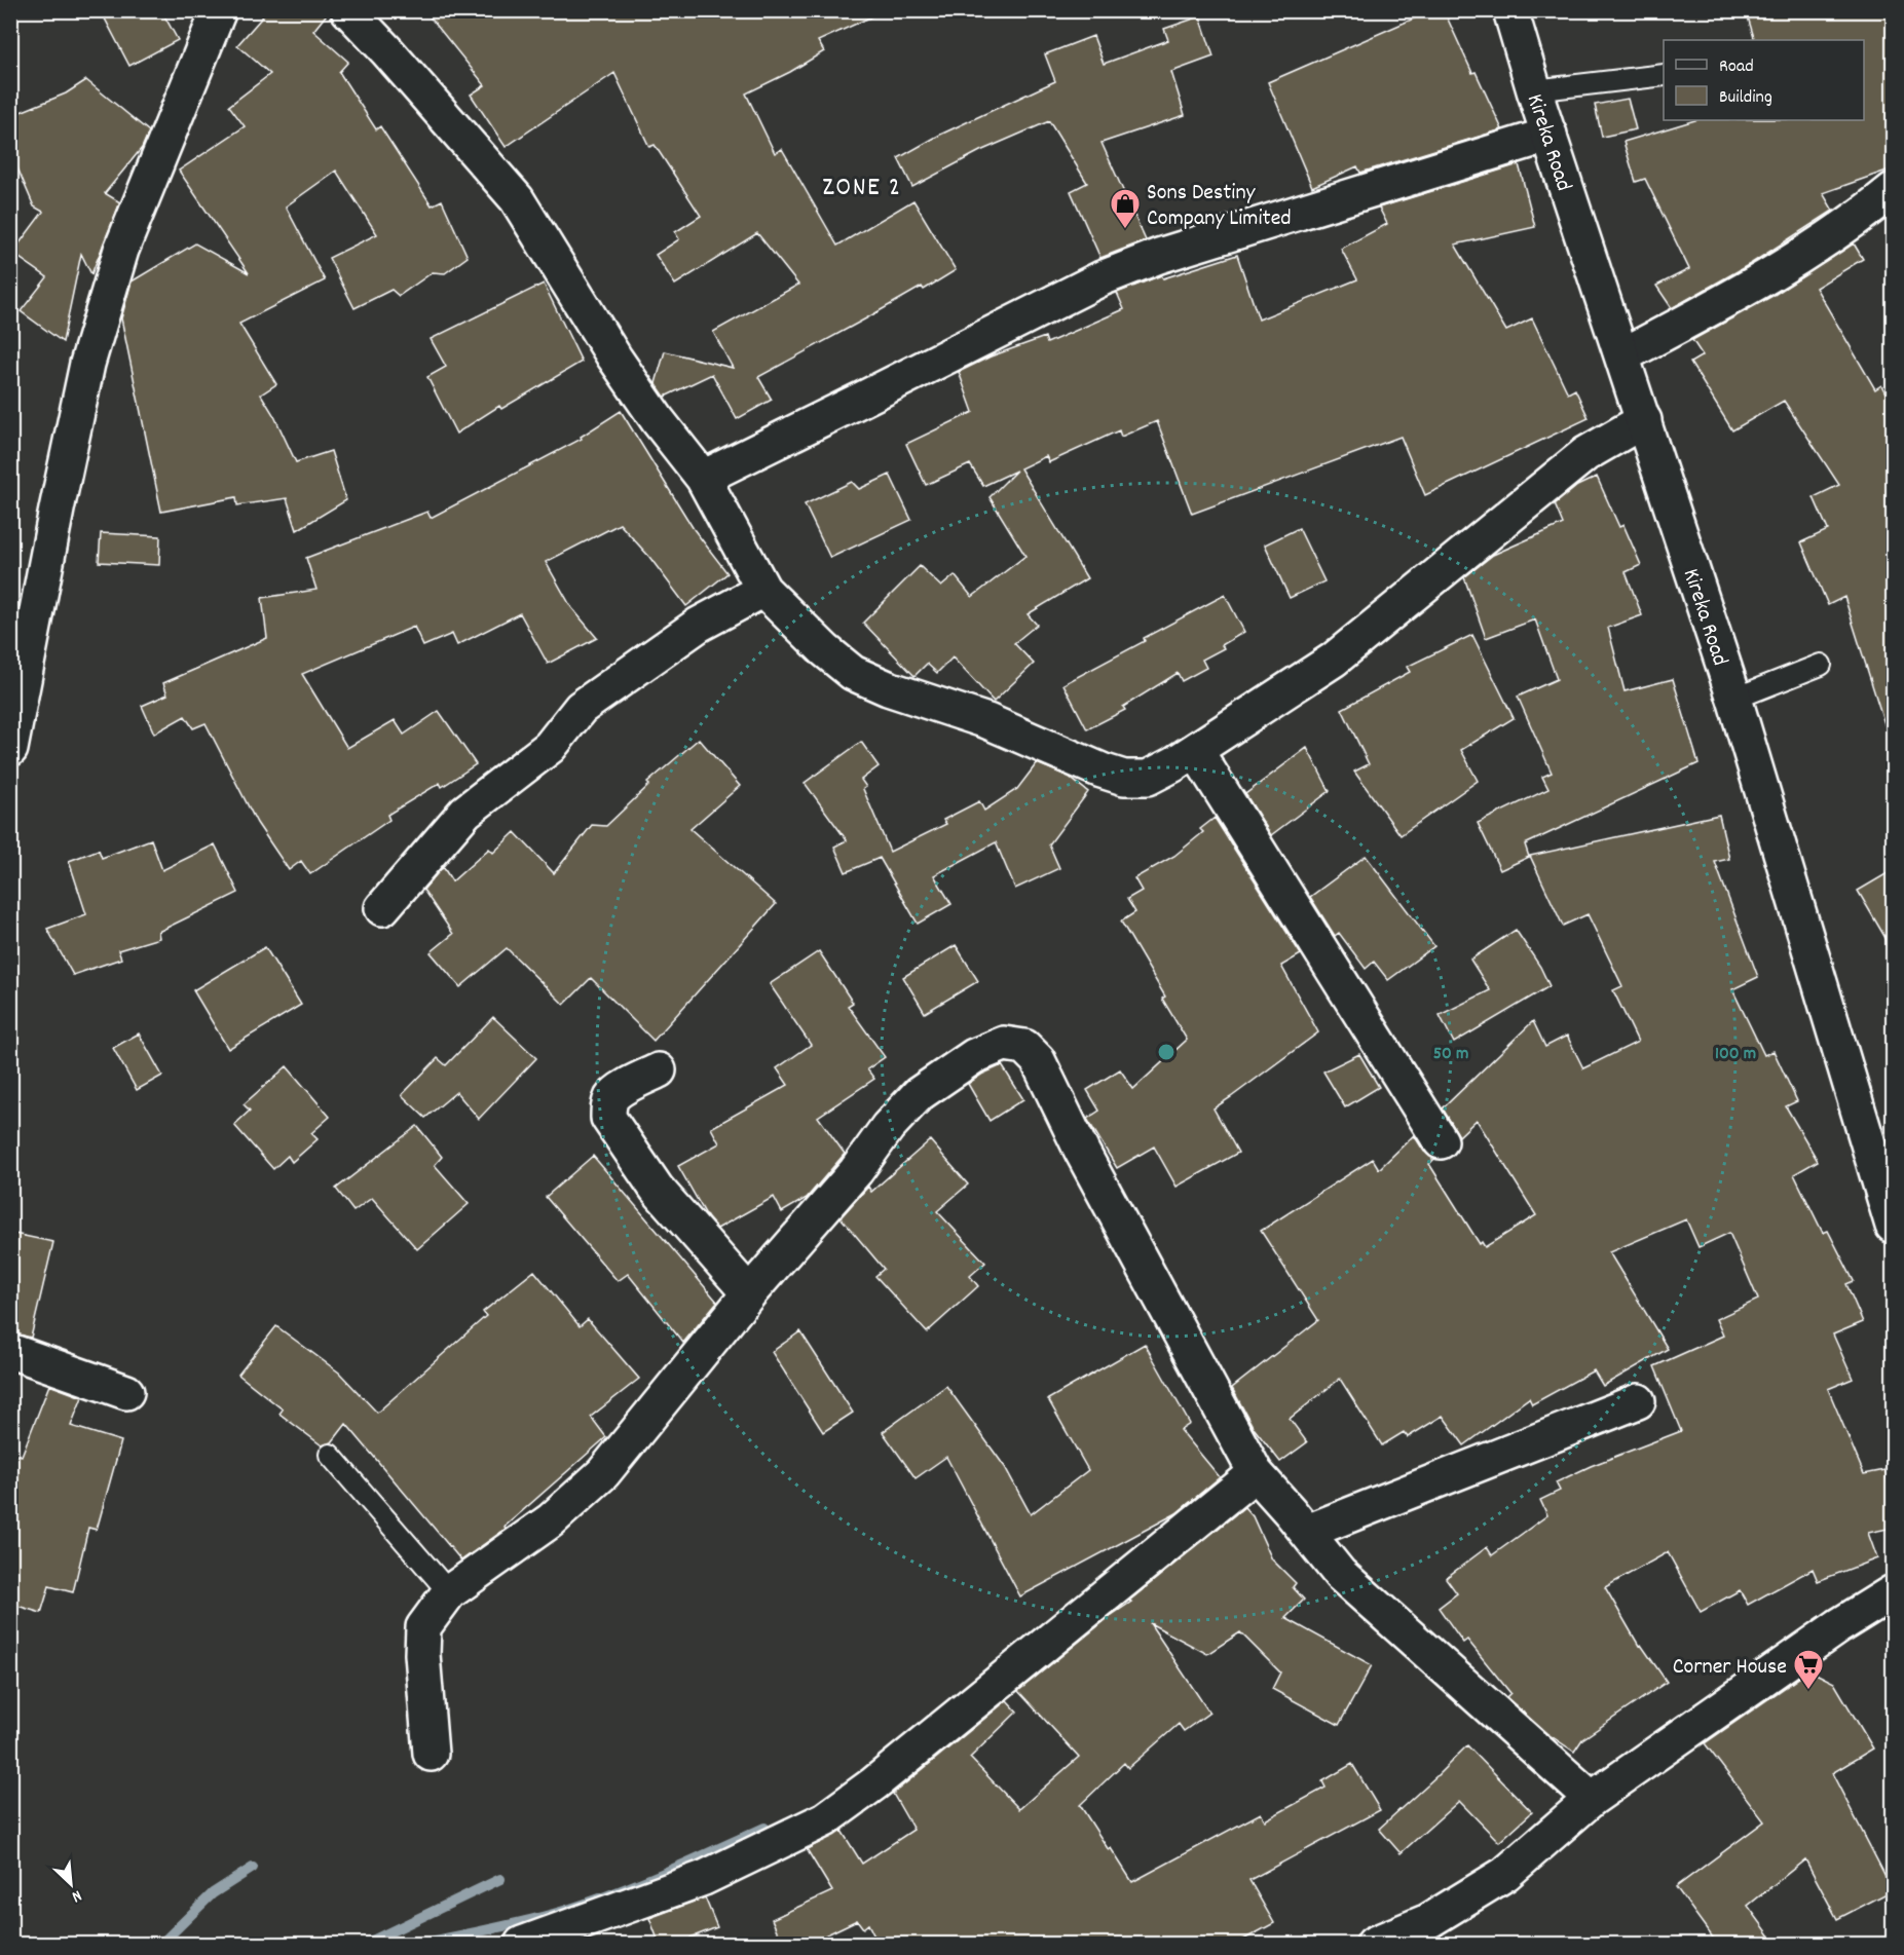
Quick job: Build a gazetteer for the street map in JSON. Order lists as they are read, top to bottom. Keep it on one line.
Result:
{"streets":{"street":["Kireka Road"]},"districts":["ZONE 2"],"places":{"shop":["Sons Destiny Company Limited"],"supermarket":["Corner House"]},"legend":["Road","Building"],"north":"bottom right","rings":["50 m","100 m"]}
